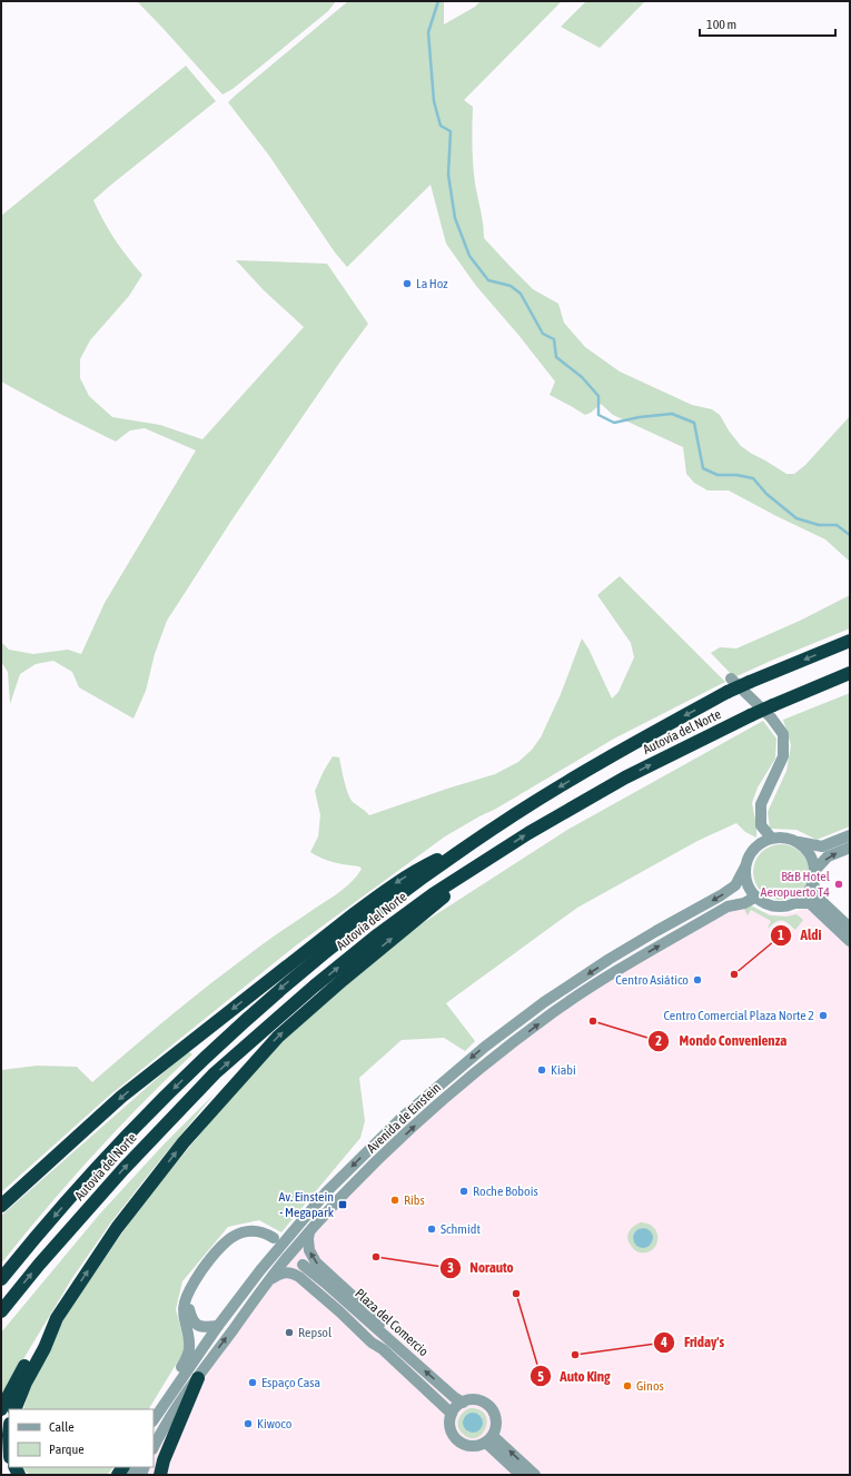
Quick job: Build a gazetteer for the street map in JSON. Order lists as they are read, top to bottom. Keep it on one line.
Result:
{"streets":{"highway":["Autovía del Norte"],"street":["Avenida de Einstein","Plaza del Comercio"]},"crossings":[["Avenida de Einstein","Plaza del Comercio"]],"places":{"other":["La Hoz","B&B Hotel Aeropuerto T4","Aldi","Centro Asiático","Centro Comercial Plaza Norte 2","Mondo Convenienza","Kiabi","Roche Bobois","Ribs","Schmidt","Norauto","Auto King","Repsol","Friday's","Espaço Casa","Ginos","Kiwoco"],"transit":["Av. Einstein - Megapark"]},"legend":["Calle","Parque"],"scale_bar":"100 m"}
